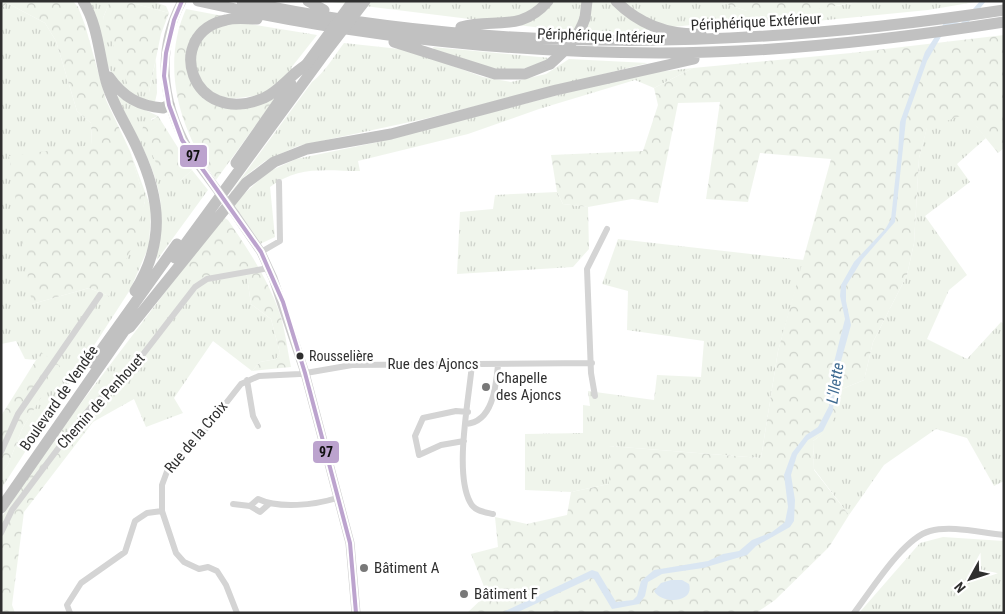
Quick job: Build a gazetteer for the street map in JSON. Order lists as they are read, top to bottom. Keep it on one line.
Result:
{"streets":{"highway":["Périphérique Extérieur","Périphérique Intérieur","Boulevard de Vendée"],"street":["Rue des Ajoncs","Chemin de Penhouet","Rue de la Croix"]},"water":["L'Ilette"],"places":["Rousselière","Chapelle des Ajoncs","Bâtiment A","Bâtiment F"],"lines":["transit line 97"],"north":"bottom left"}
